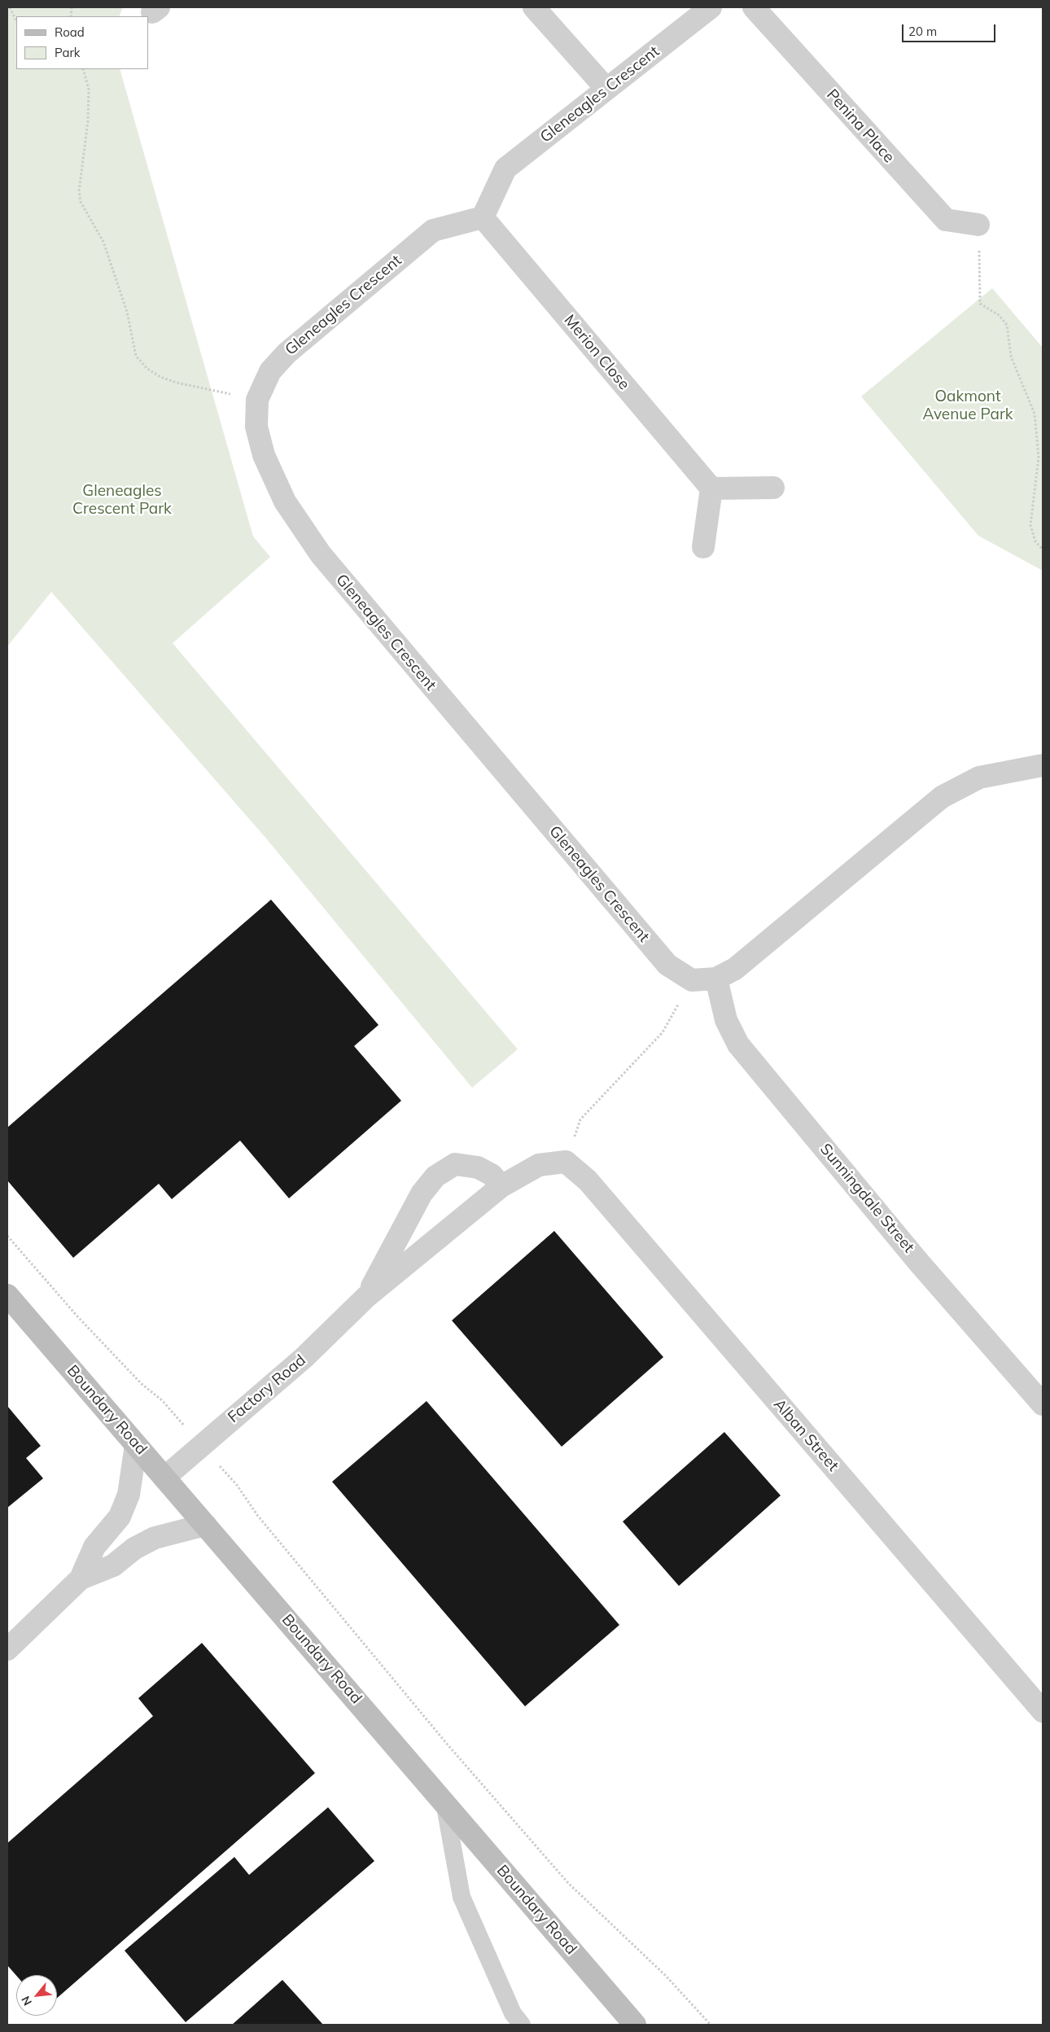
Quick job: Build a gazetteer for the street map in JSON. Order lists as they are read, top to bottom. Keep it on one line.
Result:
{"streets":{"main road":["Boundary Road"],"street":["Gleneagles Crescent","Penina Place","Merion Close","Sunningdale Street","Factory Road","Alban Street"]},"crossings":[["Gleneagles Crescent","Merion Close"],["Factory Road","Boundary Road"],["Factory Road","Alban Street"]],"parks":["Oakmont Avenue Park","Gleneagles Crescent Park"],"legend":["Road","Park"],"scale_bar":"20 m","north":"bottom left"}
